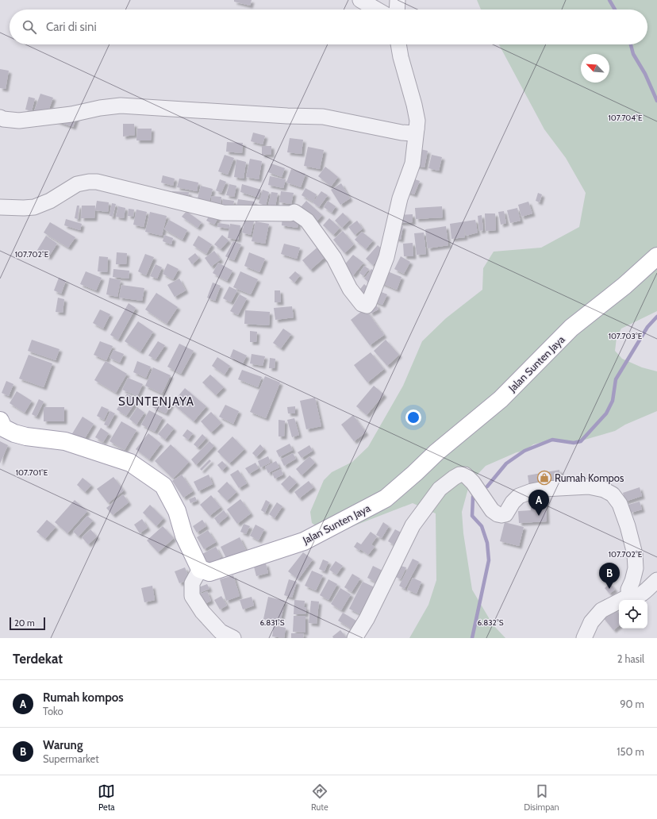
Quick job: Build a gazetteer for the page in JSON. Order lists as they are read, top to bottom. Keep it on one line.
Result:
{"streets":{"main road":["Jalan Sunten Jaya"]},"districts":["SUNTENJAYA"],"places":{"shop":["Rumah Kompos"]},"scale_bar":"20 m","north":"top left","page":{"search":"Cari di sini","pins":["A","B"],"scale":"20 m","heading":["Terdekat","2 hasil"],"list":[{"mark":"A","name":"Rumah kompos","note":"Toko","value":"90 m"},{"mark":"B","name":"Warung","note":"Supermarket","value":"150 m"}],"nav":["Peta","Rute","Disimpan"]},"coordinates":["107.704°E","107.702°E","107.703°E","107.701°E","6.831°S","6.832°S"]}
